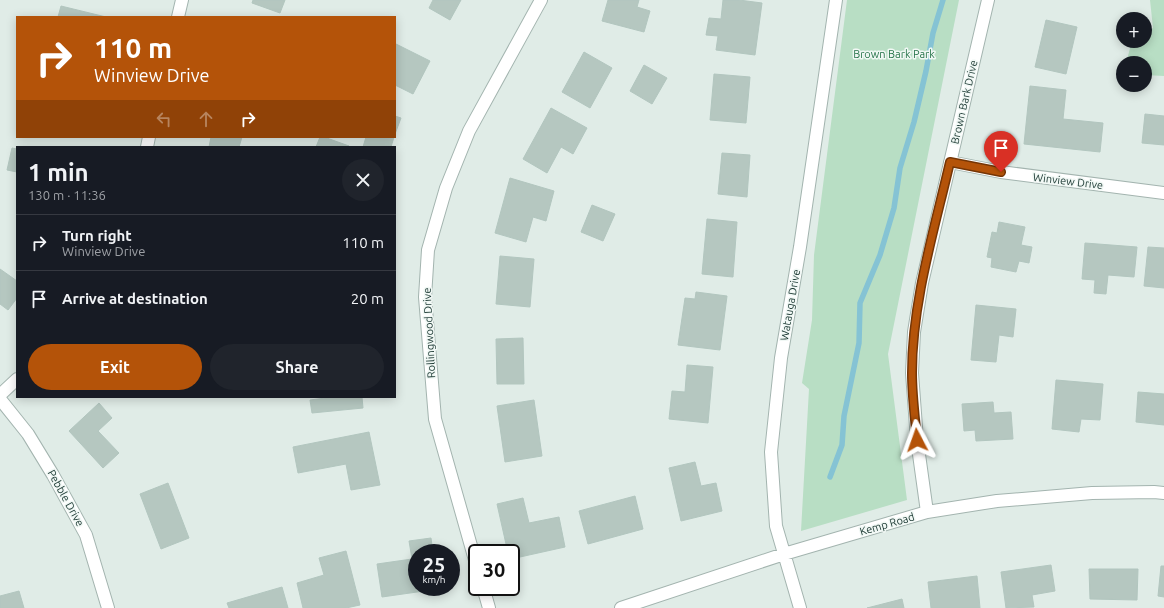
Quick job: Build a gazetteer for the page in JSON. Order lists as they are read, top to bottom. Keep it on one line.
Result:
{"streets":{"street":["Brown Bark Drive","Winview Drive","Watauga Drive","Rollingwood Drive","Pebble Drive","Kemp Road"]},"crossings":[["Brown Bark Drive","Winview Drive"],["Brown Bark Drive","Kemp Road"],["Watauga Drive","Kemp Road"]],"parks":["Brown Bark Park"],"page":{"map_buttons":["+","−"],"turn":["110 m","Winview Drive"],"heading":["1 min","130 m · 11:36"],"list":[{"name":"Turn right","note":"Winview Drive","value":"110 m"},{"name":"Arrive at destination","value":"20 m"}],"buttons":["Exit","Share"],"speed":"25 km/h","limit":"30"}}
